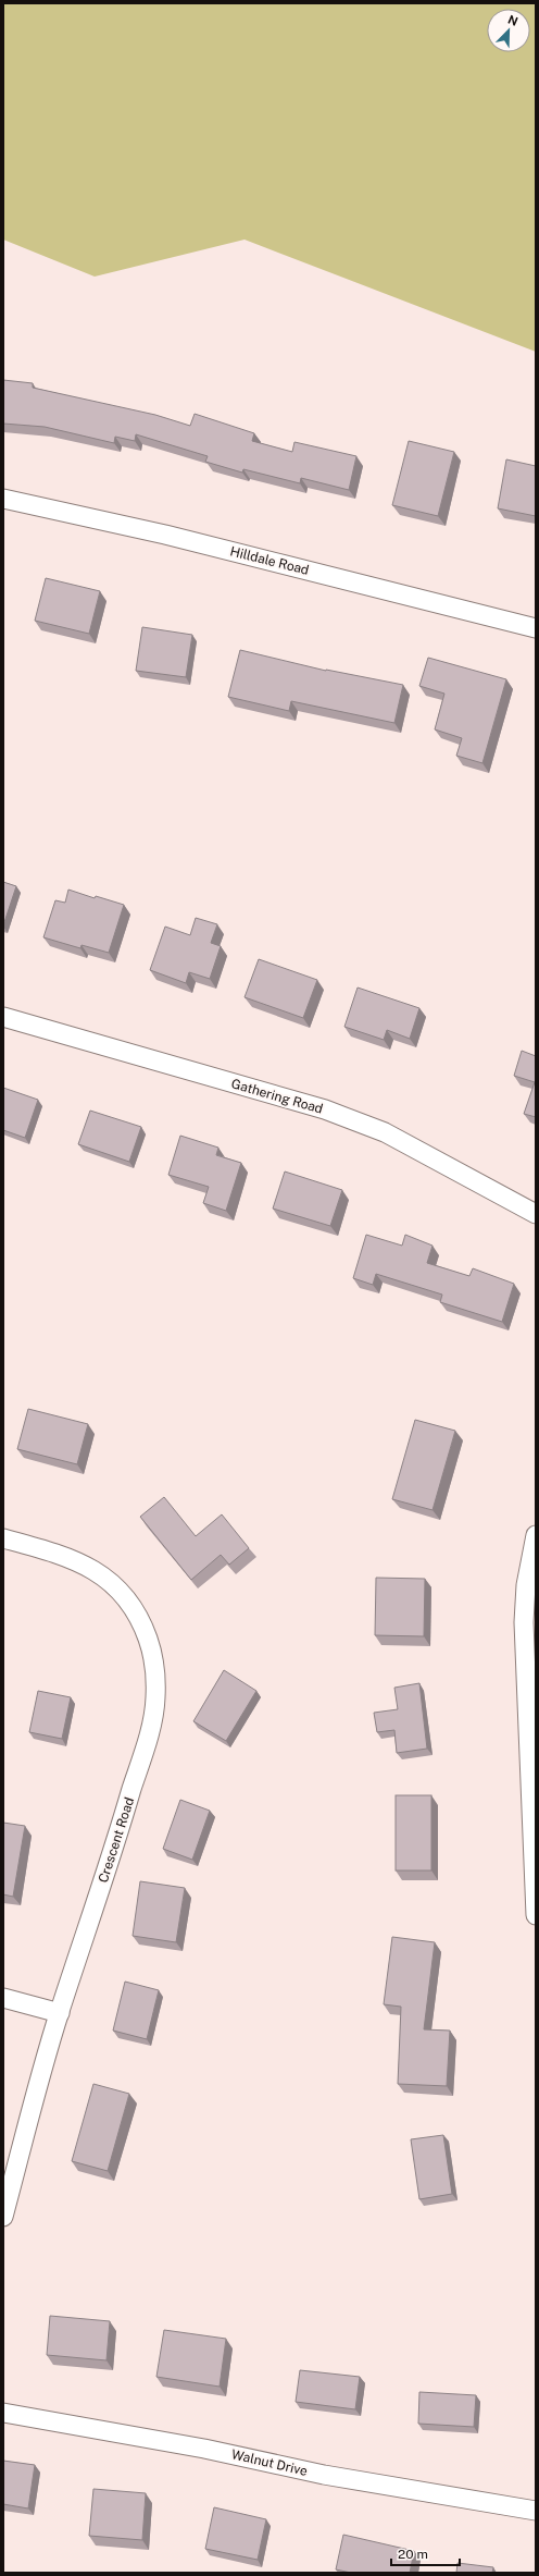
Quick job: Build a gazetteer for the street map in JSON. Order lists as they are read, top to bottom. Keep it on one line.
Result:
{"streets":{"street":["Hilldale Road","Gathering Road","Crescent Road","Walnut Drive"]},"scale_bar":"20 m","north":"top right"}
